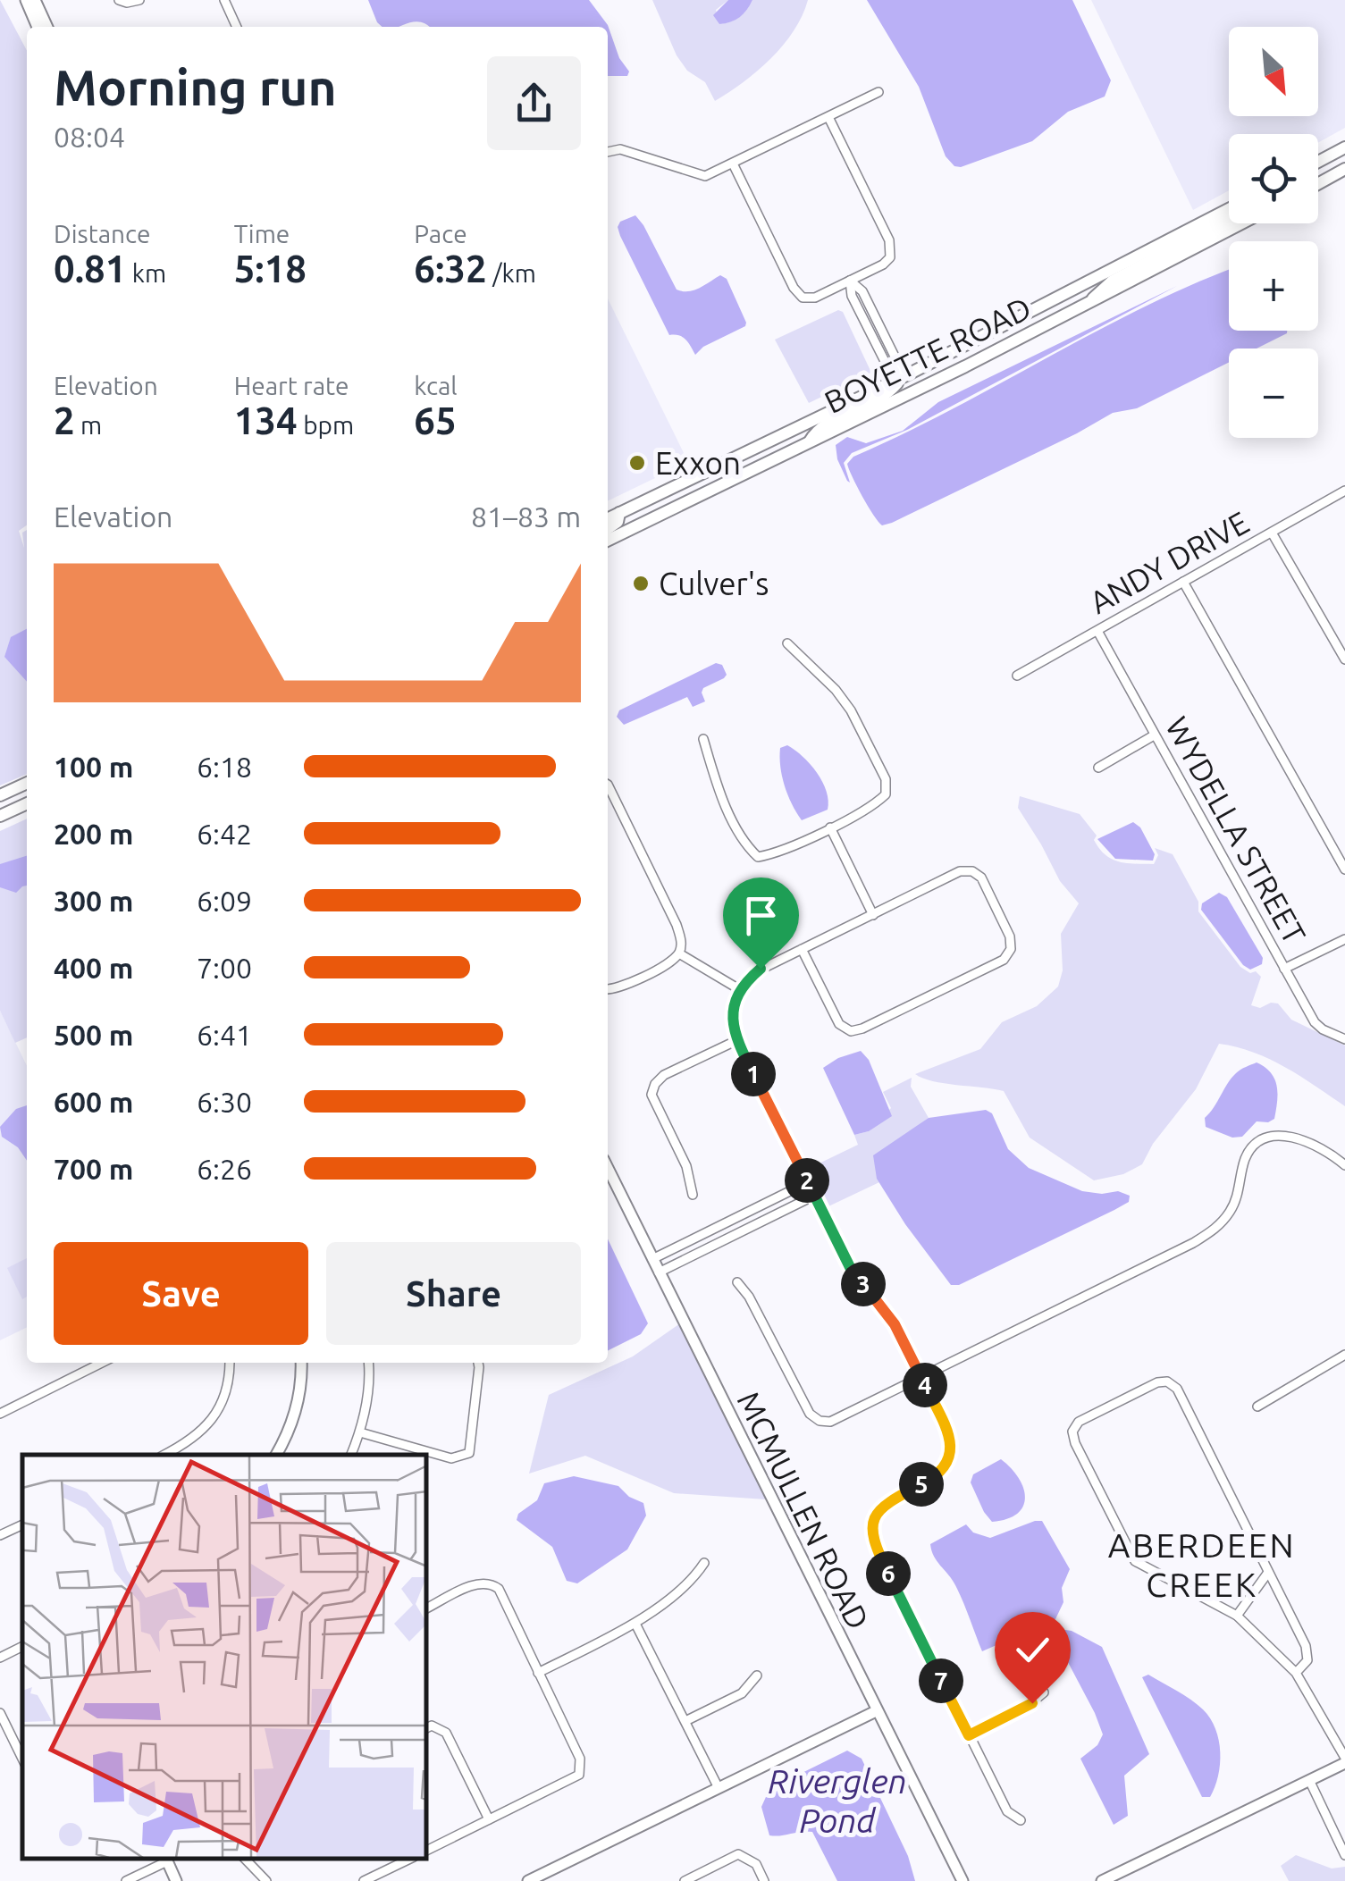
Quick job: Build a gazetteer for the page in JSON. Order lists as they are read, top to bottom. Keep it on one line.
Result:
{"streets":{"main road":["BOYETTE ROAD"],"street":["ANDY DRIVE","WYDELLA STREET","MCMULLEN ROAD"]},"crossings":[["ANDY DRIVE","WYDELLA STREET"]],"districts":["ABERDEEN CREEK"],"water":["Riverglen Pond"],"places":["Exxon","Culver's"],"north":"bottom right","page":{"map_buttons":["+","−"],"heading":["Morning run","08:04"],"stats":[["Distance","0.81 km"],["Time","5:18"],["Pace","6:32 /km"],["Elevation","2 m"],["Heart rate","134 bpm"],["kcal","65"]],"chart":["Elevation","81–83 m"],"list":[{"name":"100 m","note":"6:18"},{"name":"200 m","note":"6:42"},{"name":"300 m","note":"6:09"},{"name":"400 m","note":"7:00"},{"name":"500 m","note":"6:41"},{"name":"600 m","note":"6:30"},{"name":"700 m","note":"6:26"}],"pins":["1","2","3","4","5","6","7"],"buttons":["Save","Share"]}}
